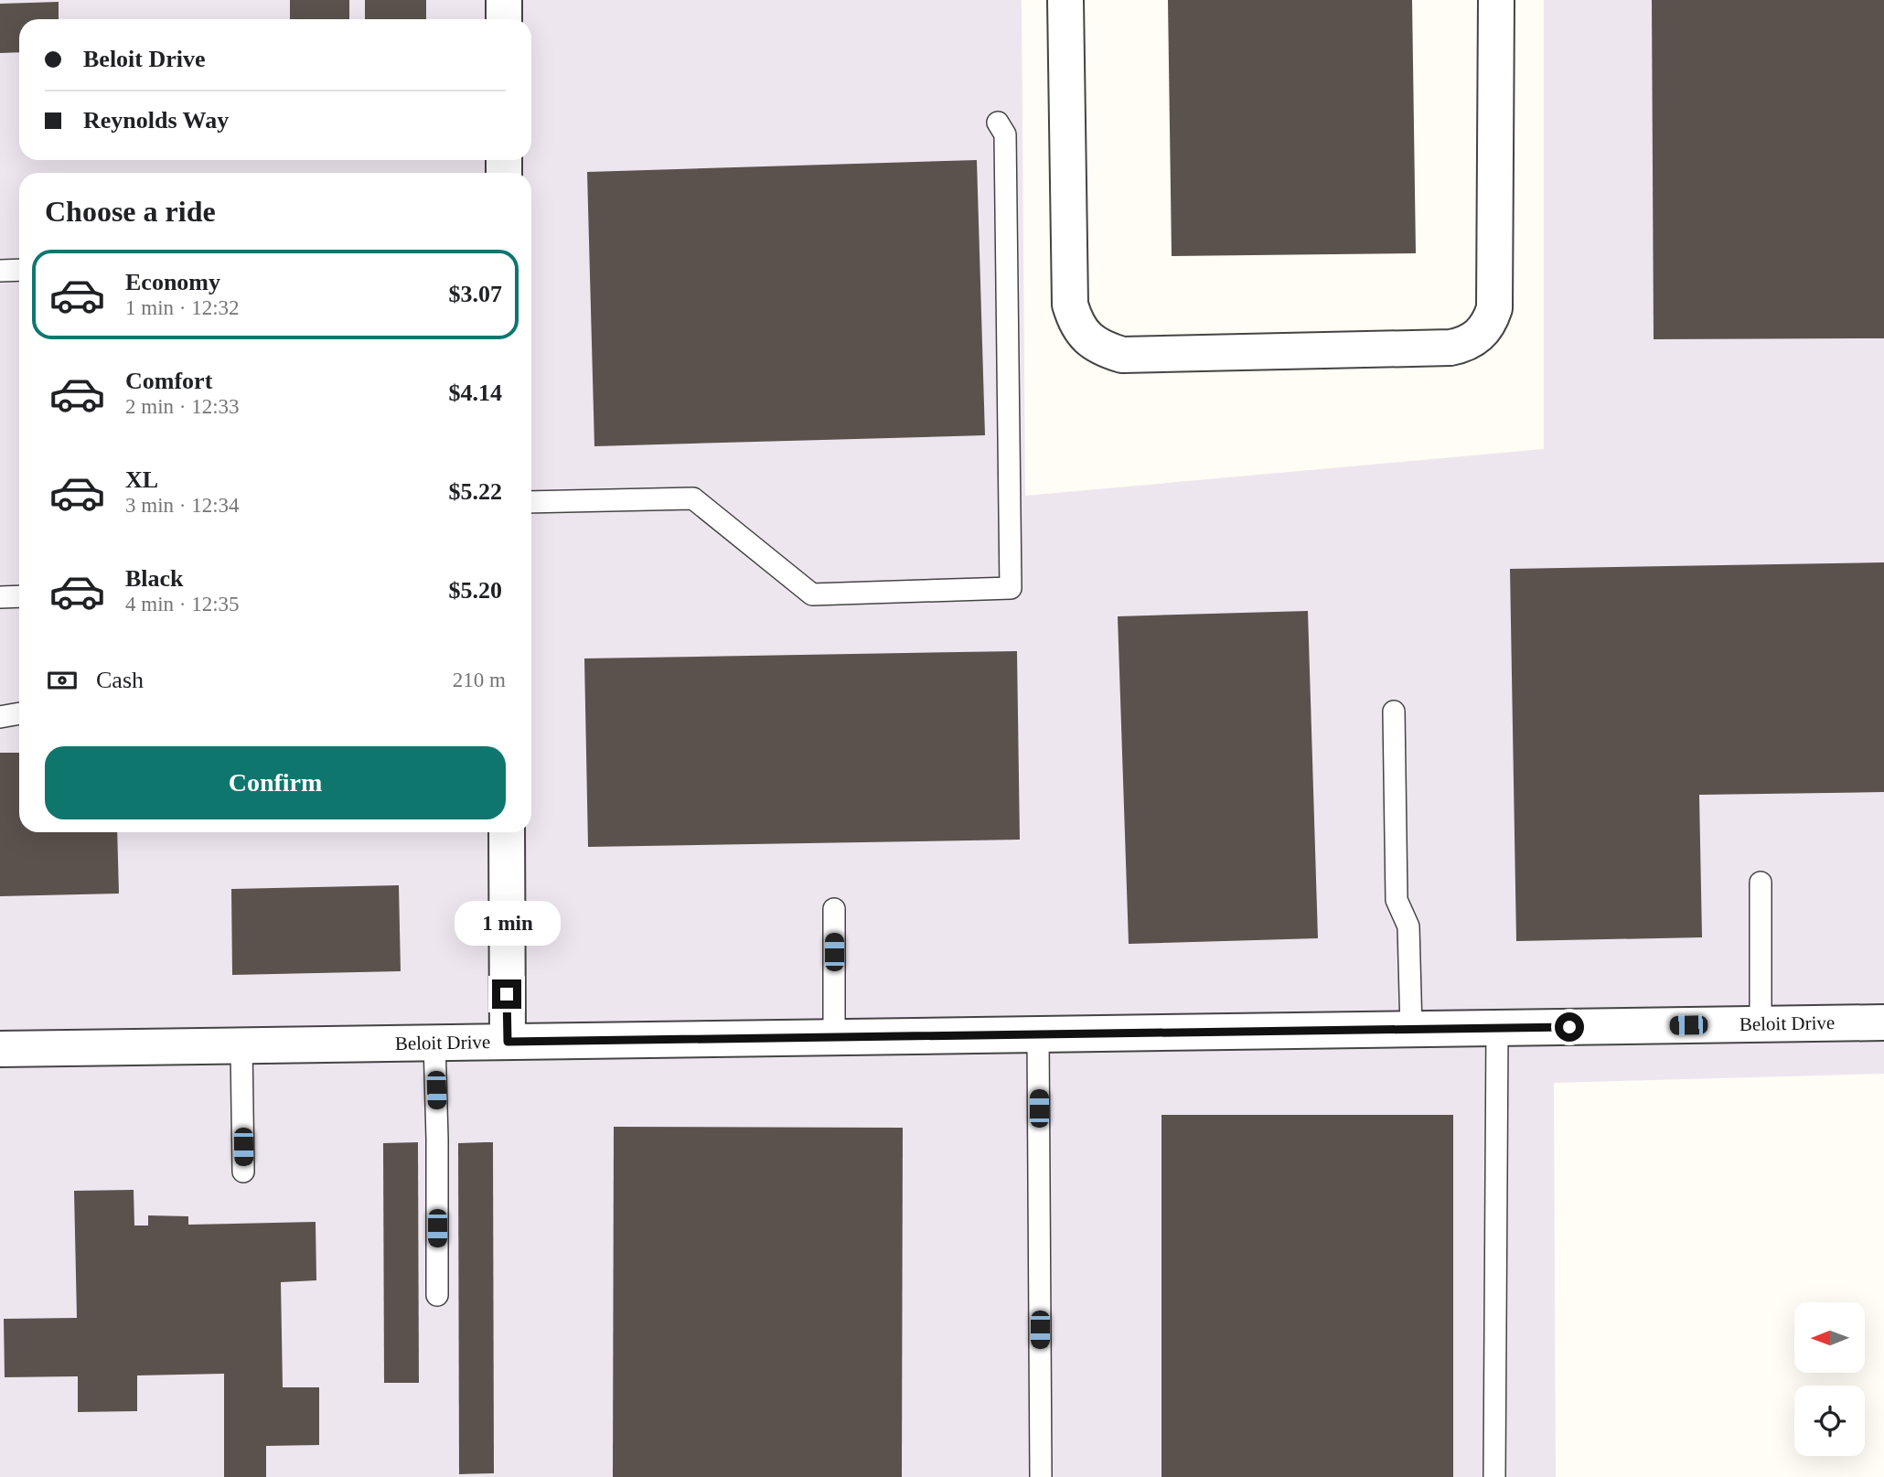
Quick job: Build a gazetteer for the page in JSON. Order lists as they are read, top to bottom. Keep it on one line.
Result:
{"streets":{"street":["Beloit Drive"]},"north":"left","page":{"banner":["Beloit Drive","Reynolds Way"],"heading":"Choose a ride","list":[{"name":"Economy","note":"1 min · 12:32","value":"$3.07"},{"name":"Comfort","note":"2 min · 12:33","value":"$4.14"},{"name":"XL","note":"3 min · 12:34","value":"$5.22"},{"name":"Black","note":"4 min · 12:35","value":"$5.20"}],"pay":["Cash","210 m"],"buttons":"Confirm","bubble":"1 min"}}
